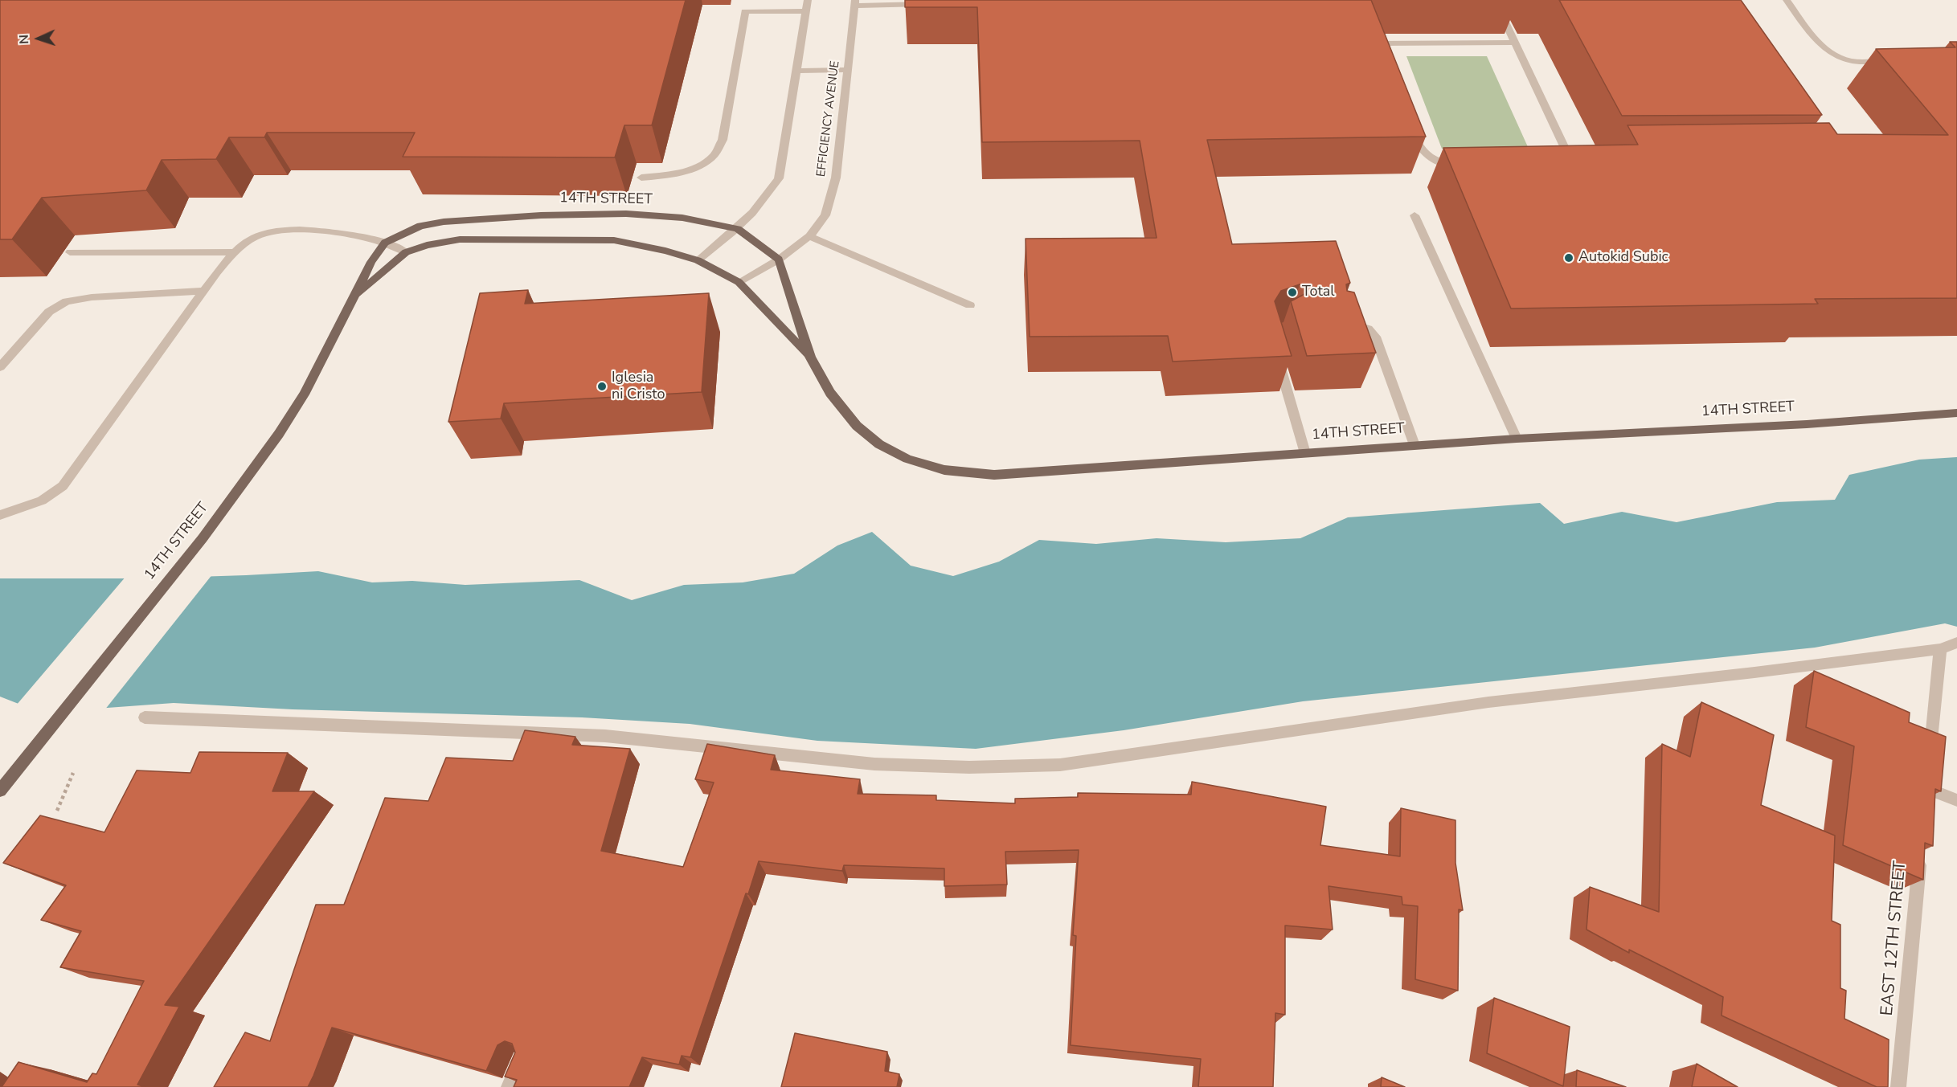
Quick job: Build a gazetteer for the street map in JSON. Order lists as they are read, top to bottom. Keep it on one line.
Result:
{"streets":{"main road":["14TH STREET"],"street":["EFFICIENCY AVENUE","EAST 12TH STREET"]},"crossings":[["EFFICIENCY AVENUE","14TH STREET"]],"places":["Autokid Subic","Total","Iglesia ni Cristo"],"north":"left"}
